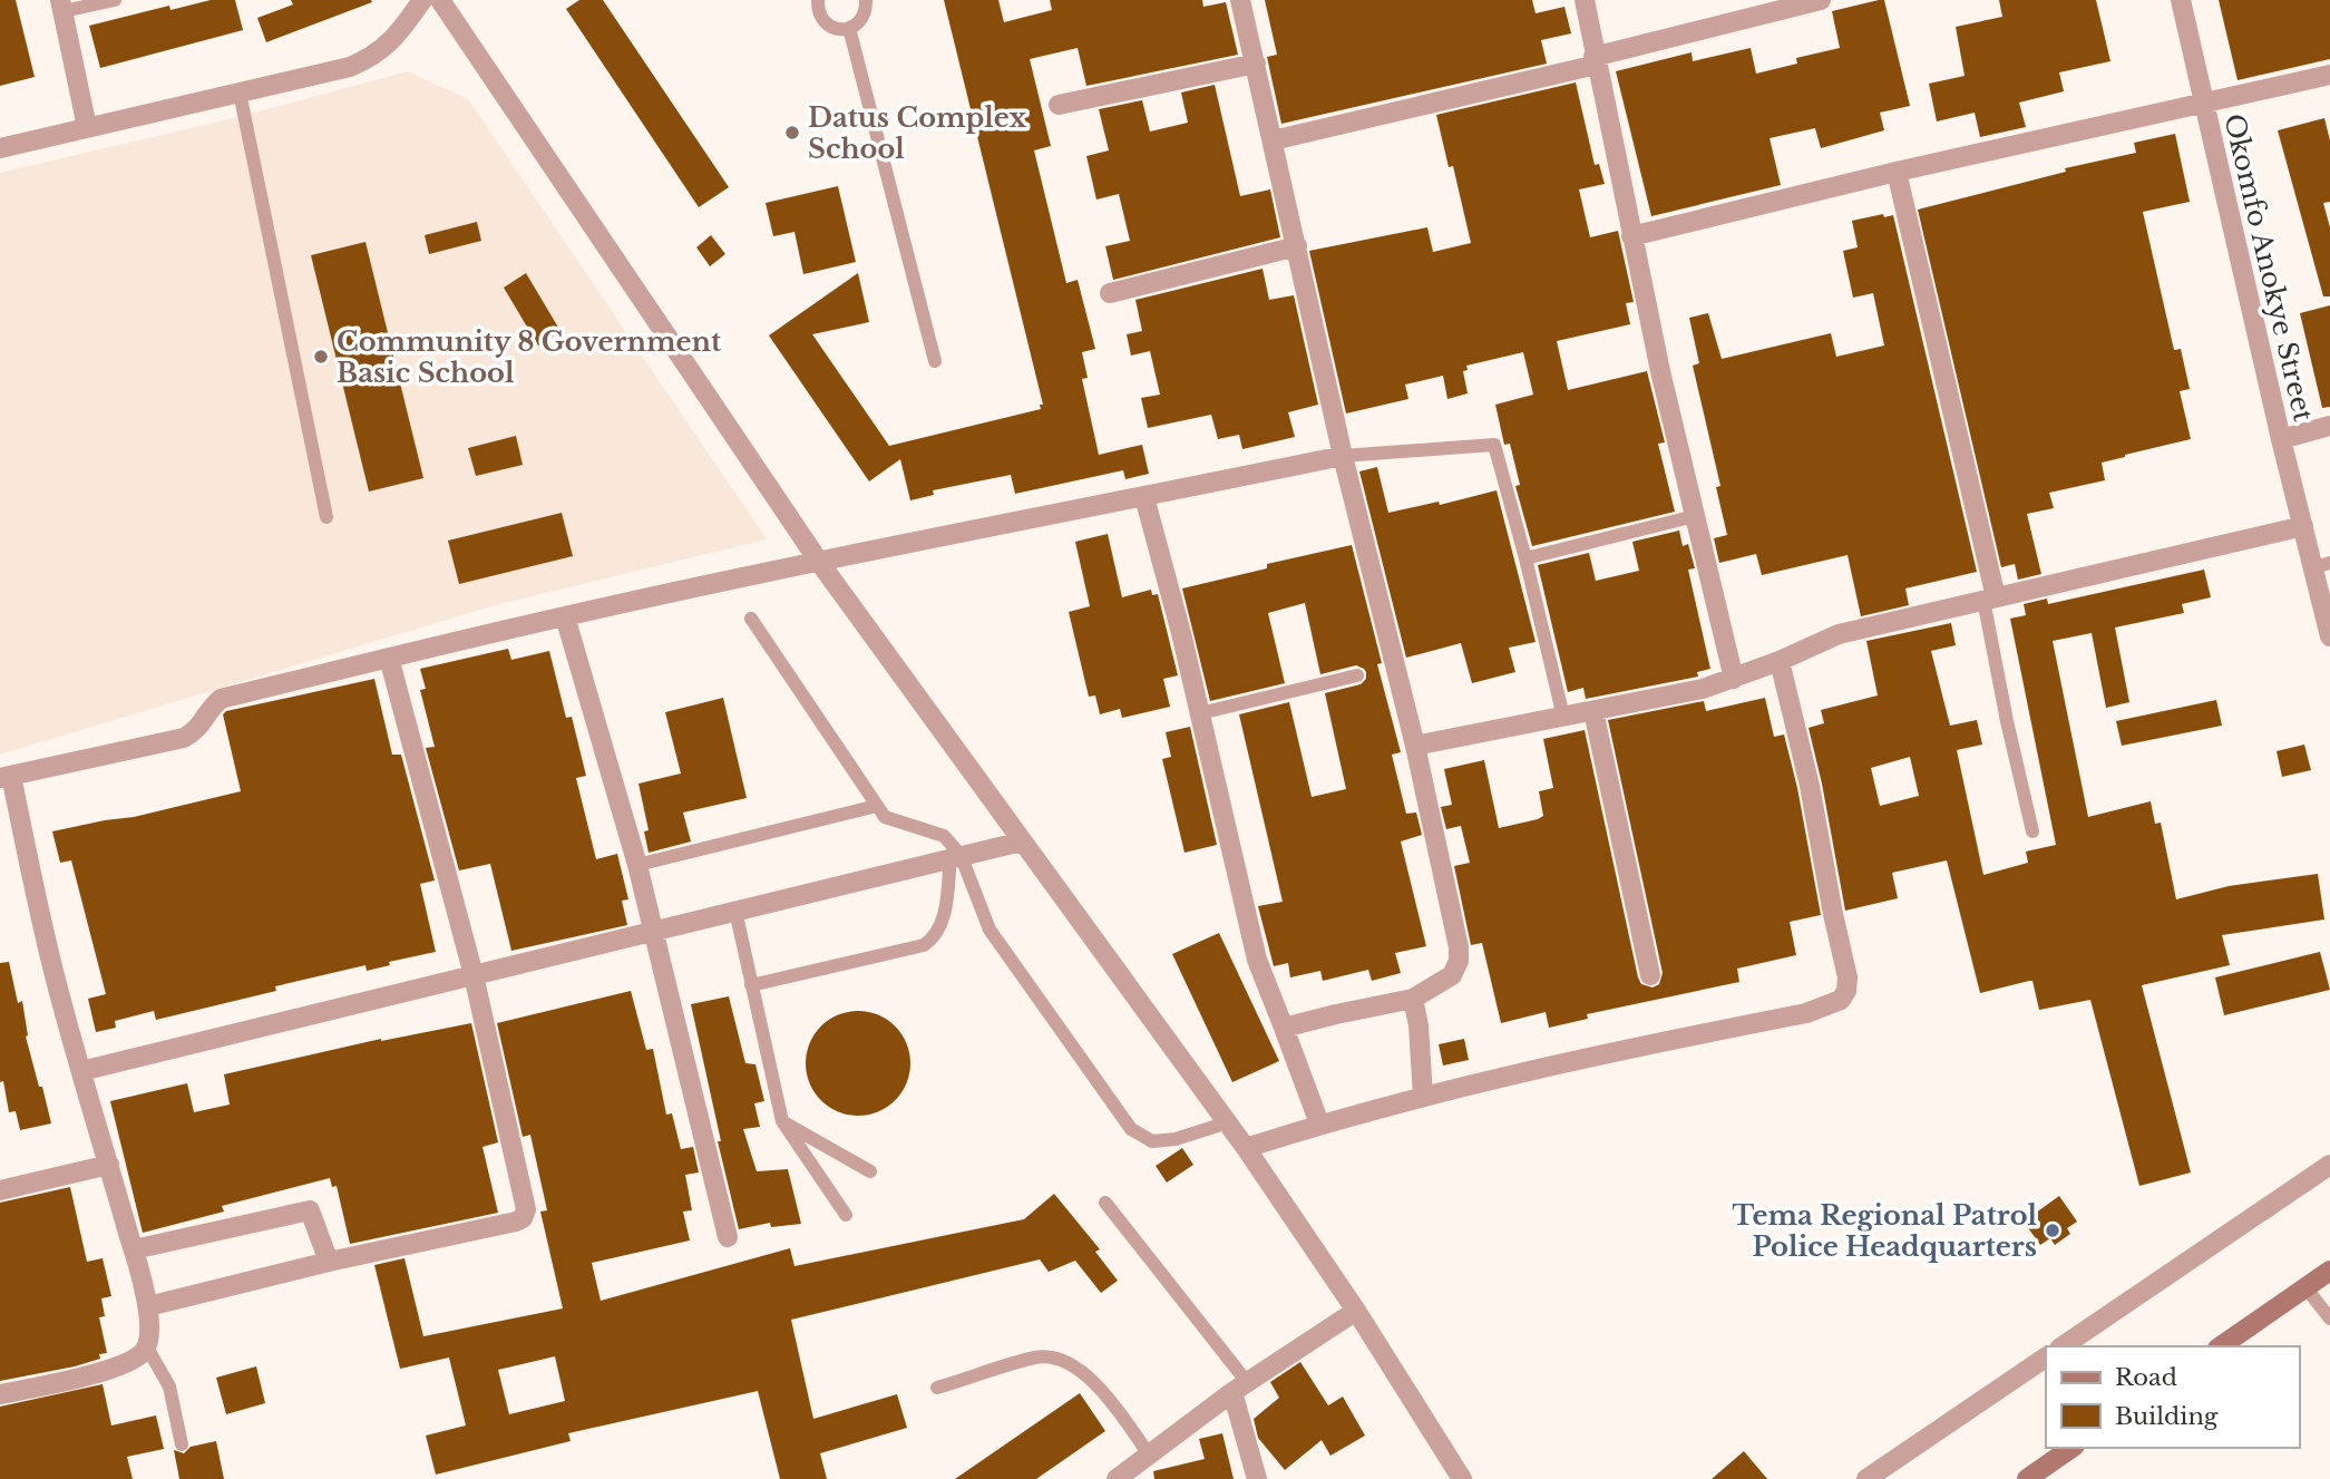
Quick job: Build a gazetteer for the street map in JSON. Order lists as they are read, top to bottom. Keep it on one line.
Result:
{"streets":{"street":["Okomfo Anokye Street"]},"places":["Datus Complex School","Community 8 Government Basic School","Tema Regional Patrol Police Headquarters"],"legend":["Road","Building"]}
